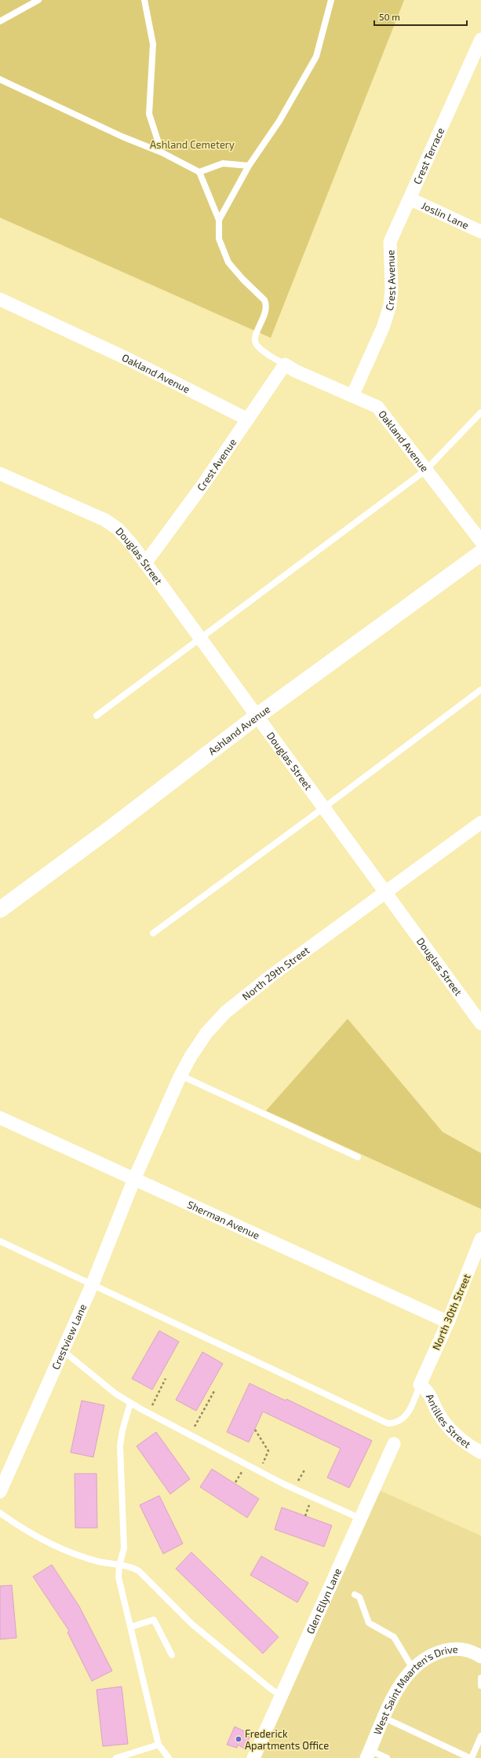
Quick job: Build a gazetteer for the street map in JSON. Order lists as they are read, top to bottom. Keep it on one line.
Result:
{"streets":{"street":["Crest Terrace","Joslin Lane","Crest Avenue","Oakland Avenue","Douglas Street","Ashland Avenue","North 29th Street","Sherman Avenue","North 30th Street","Crestview Lane","Antilles Street","Glen Ellyn Lane","West Saint Maarten's Drive"]},"crossings":[["Crest Terrace","Joslin Lane"],["Crest Terrace","Crest Avenue"],["Joslin Lane","Crest Avenue"],["Crest Avenue","Oakland Avenue"],["Crest Avenue","Douglas Street"],["Douglas Street","Ashland Avenue"],["Douglas Street","North 29th Street"],["North 29th Street","Sherman Avenue"],["North 29th Street","Crestview Lane"],["Sherman Avenue","North 30th Street"],["Sherman Avenue","Crestview Lane"],["North 30th Street","Antilles Street"]],"parks":["Ashland Cemetery"],"places":["Frederick Apartments Office"],"scale_bar":"50 m"}
